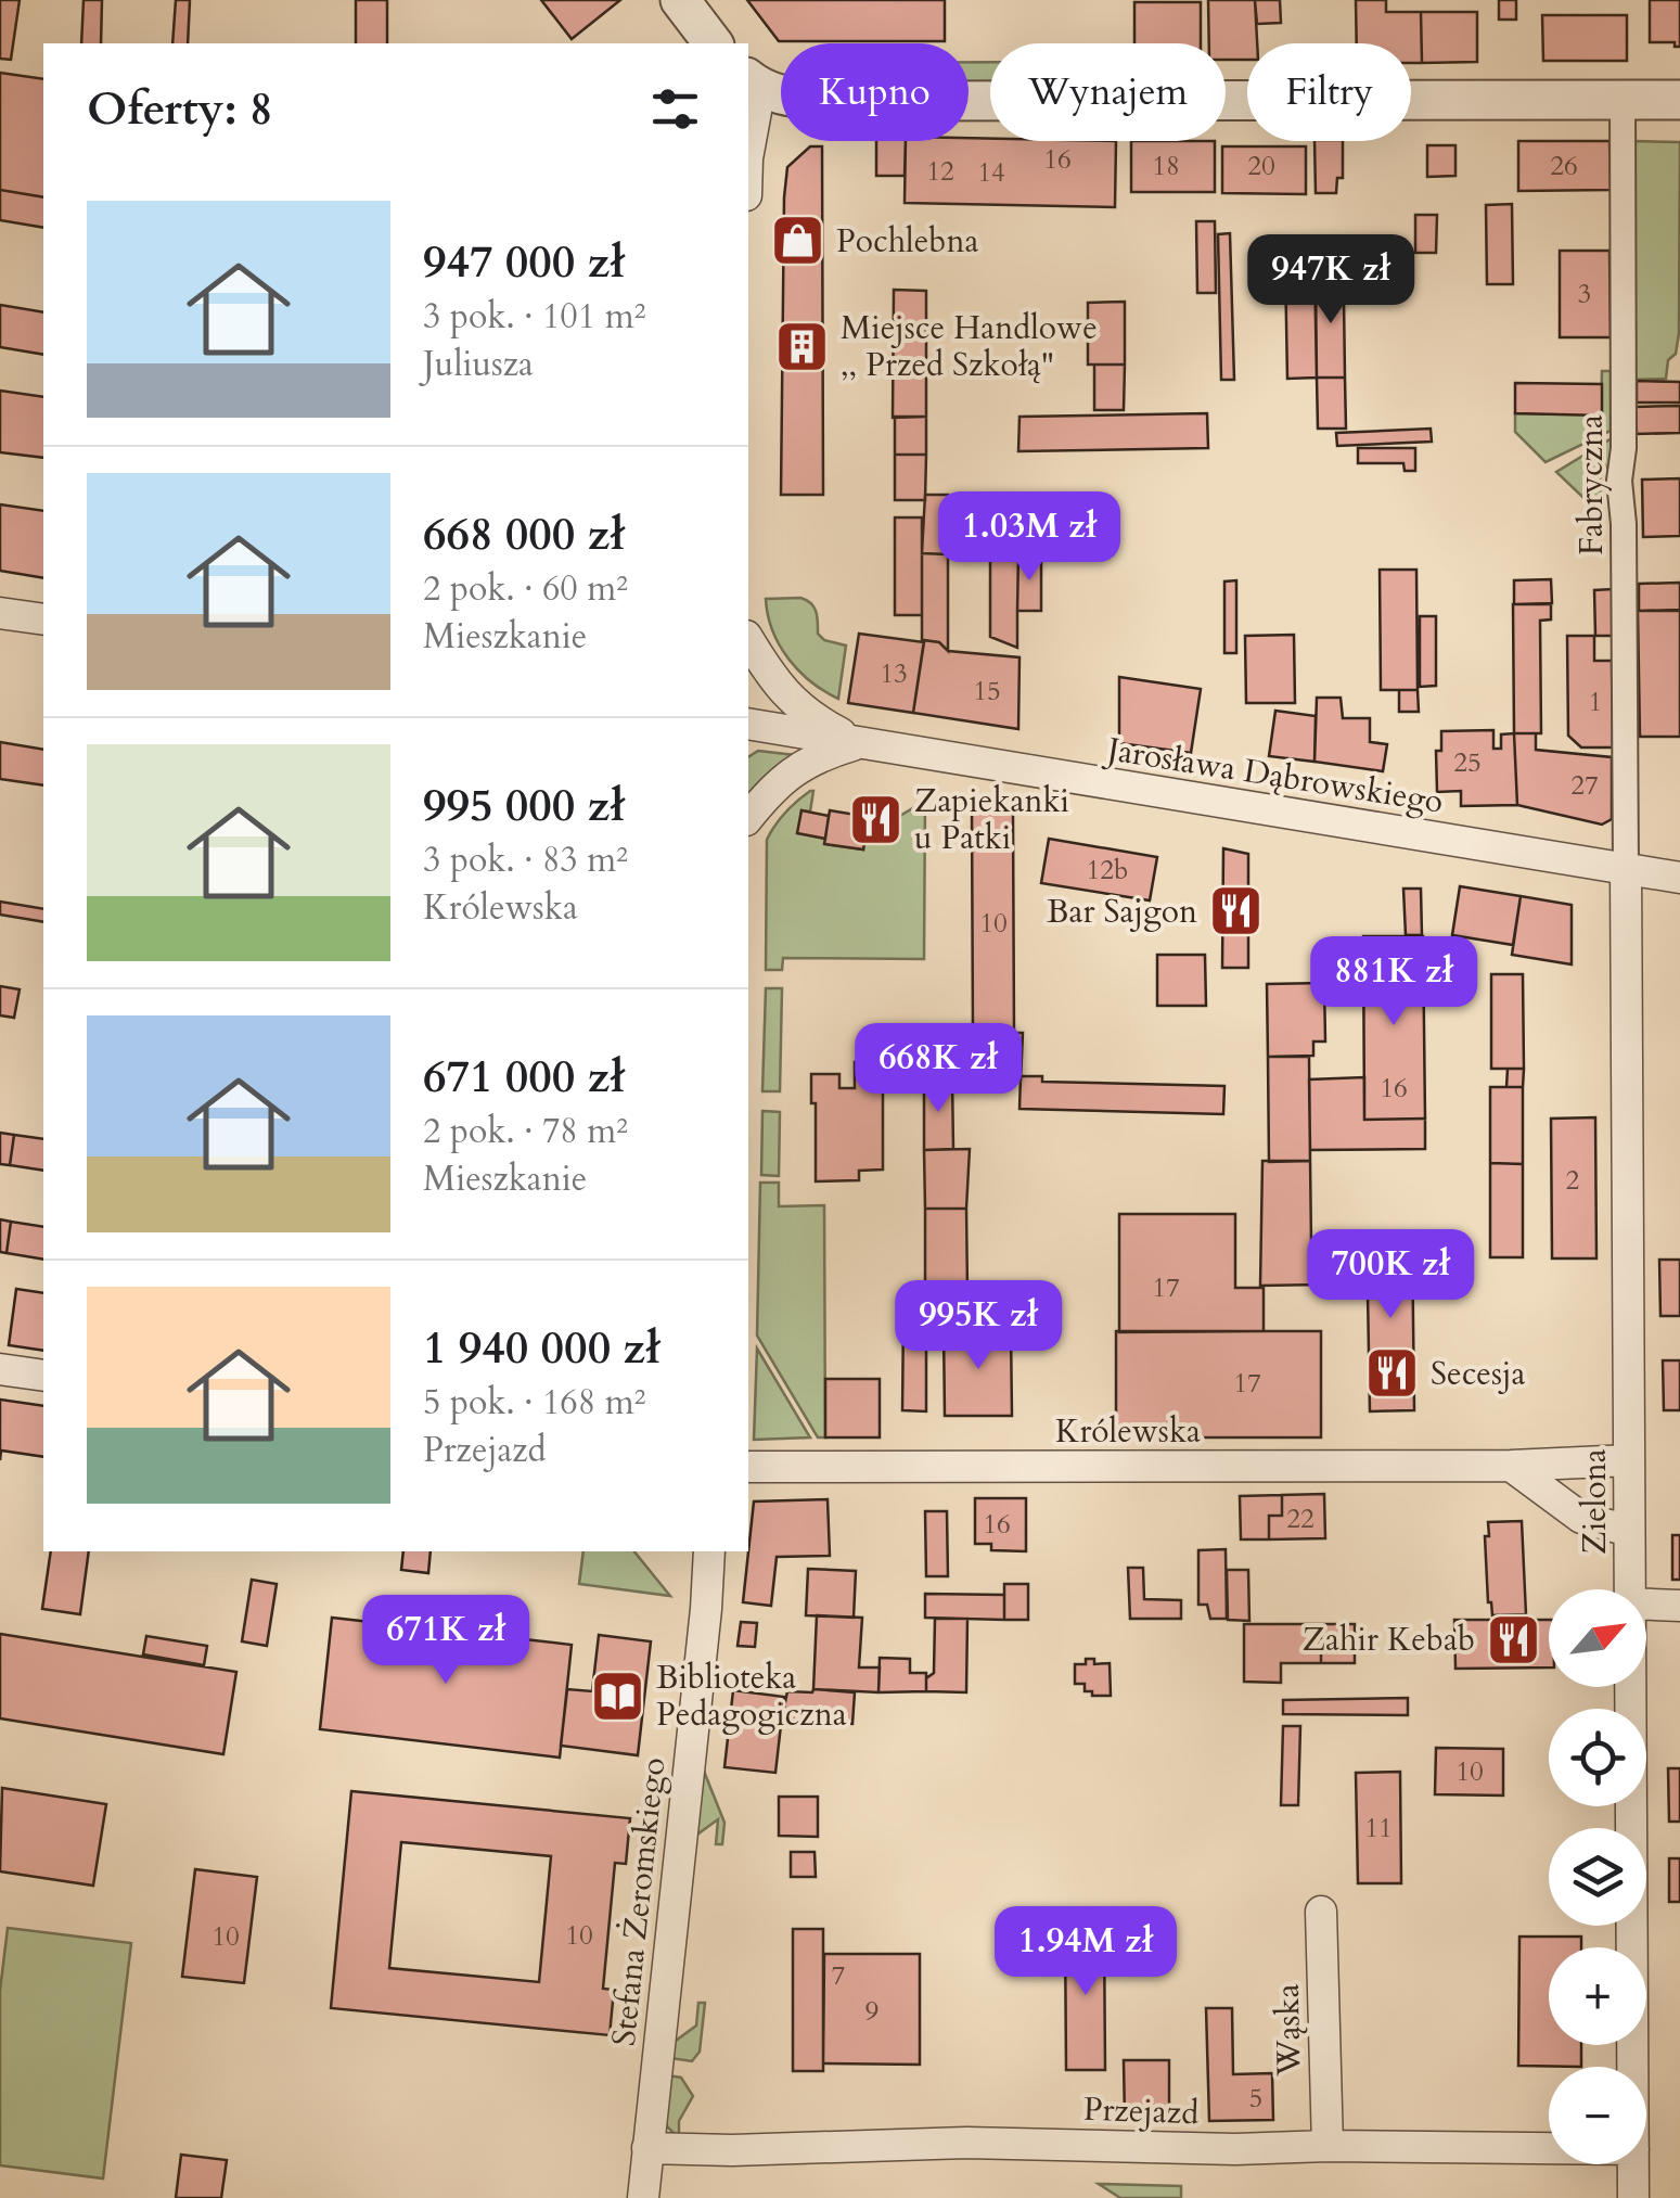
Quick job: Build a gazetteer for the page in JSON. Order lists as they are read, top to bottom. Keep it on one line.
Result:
{"streets":{"street":["Fabryczna","Jarosława Dąbrowskiego","Królewska","Zielona","Stefana Żeromskiego","Wąska","Przejazd"]},"crossings":[["Fabryczna","Jarosława Dąbrowskiego"],["Fabryczna","Zielona"],["Jarosława Dąbrowskiego","Zielona"],["Królewska","Zielona"],["Stefana Żeromskiego","Przejazd"],["Wąska","Przejazd"]],"places":{"shop":["Pochlebna"],"building":["Miejsce Handlowe ,, Przed Szkołą\""],"restaurant":["Zapiekanki u Patki","Bar Sajgon","Secesja","Zahir Kebab"],"library":["Biblioteka Pedagogiczna"]},"house_numbers":["16","18","20","26","12","14","3","13","15","1","25","27","12b","10","16","2","17","17","22","16","10","11","10","10","7","9","5"],"north":"top right","page":{"chip":["Kupno","Wynajem","Filtry"],"heading":"Oferty: 8","list":[{"name":"947 000 zł","note":"3 pok. · 101 m² · Juliusza"},{"name":"668 000 zł","note":"2 pok. · 60 m² · Mieszkanie"},{"name":"995 000 zł","note":"3 pok. · 83 m² · Królewska"},{"name":"671 000 zł","note":"2 pok. · 78 m² · Mieszkanie"},{"name":"1 940 000 zł","note":"5 pok. · 168 m² · Przejazd"}],"price":["947K zł","1.03M zł","881K zł","668K zł","700K zł","995K zł","671K zł","1.94M zł"],"map_buttons":["+","−"]}}
